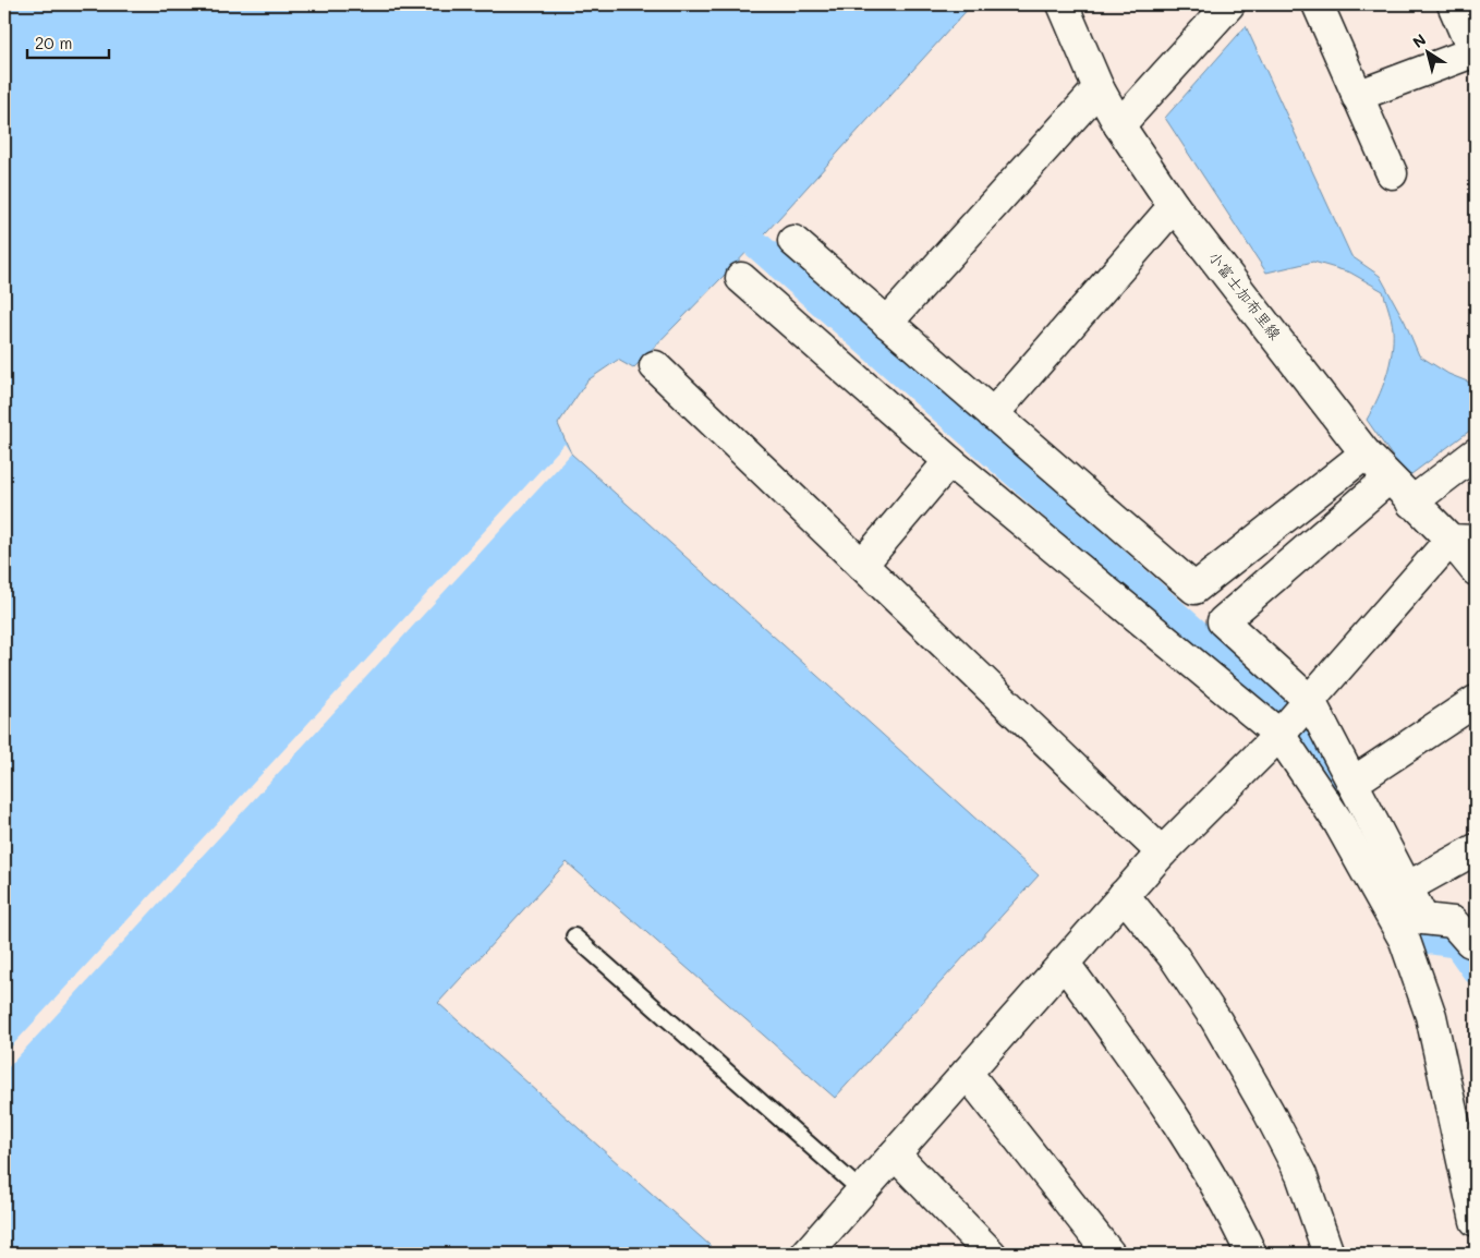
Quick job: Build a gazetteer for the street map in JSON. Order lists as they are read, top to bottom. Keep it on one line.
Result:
{"streets":{"street":["小富士加布里線"]},"scale_bar":"20 m","north":"top left"}
